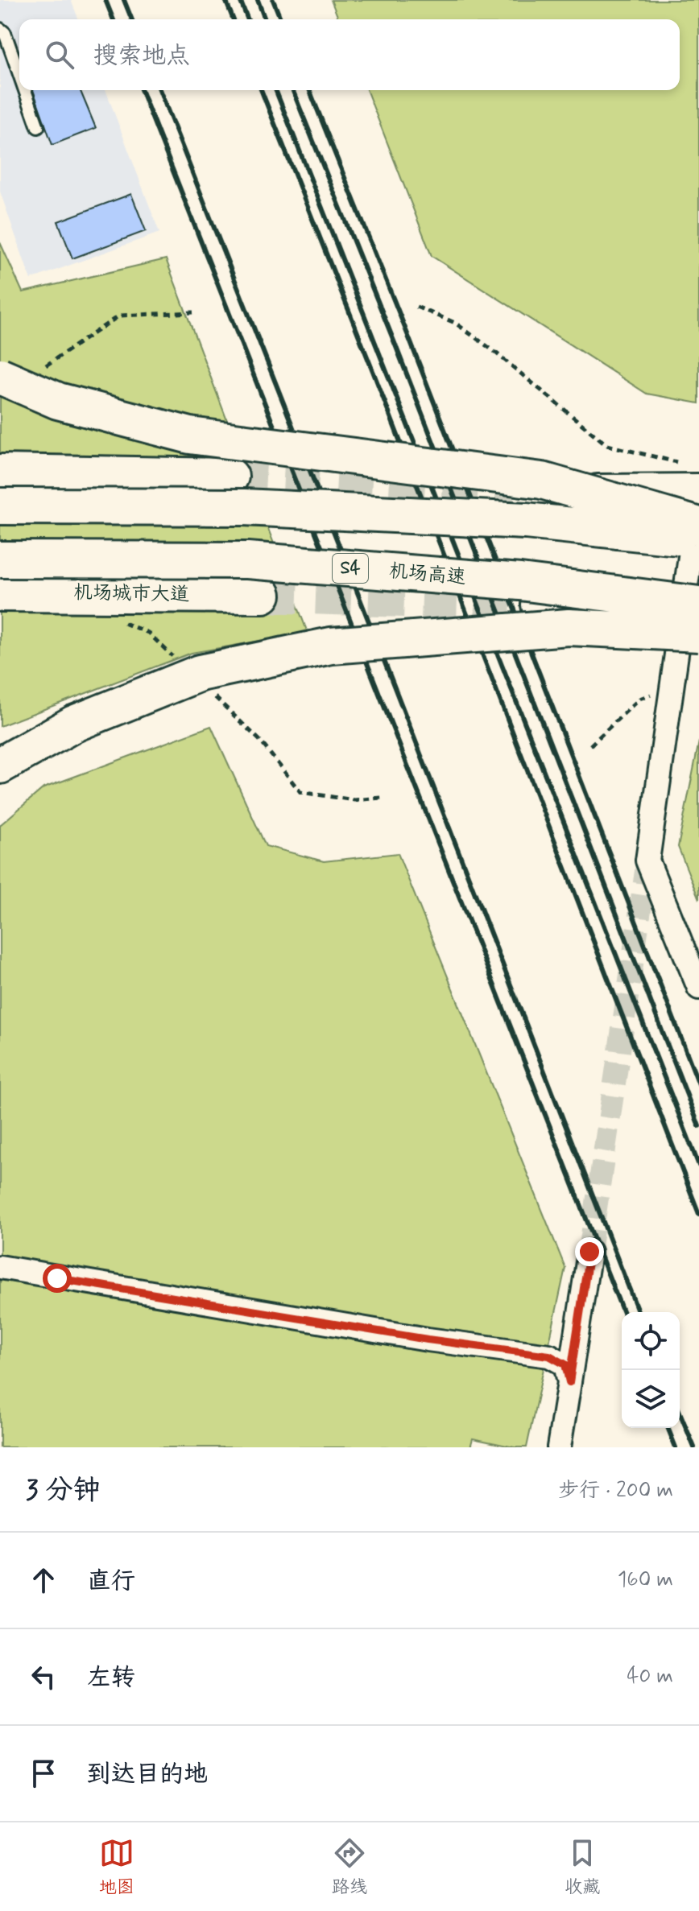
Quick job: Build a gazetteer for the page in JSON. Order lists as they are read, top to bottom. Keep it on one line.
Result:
{"streets":{"main road":["S4","机场高速","机场城市大道"]},"page":{"search":"搜索地点","heading":["3 分钟","步行 · 200 m"],"list":[["直行","160 m"],["左转","40 m"],"到达目的地"],"nav":["地图","路线","收藏"]}}
